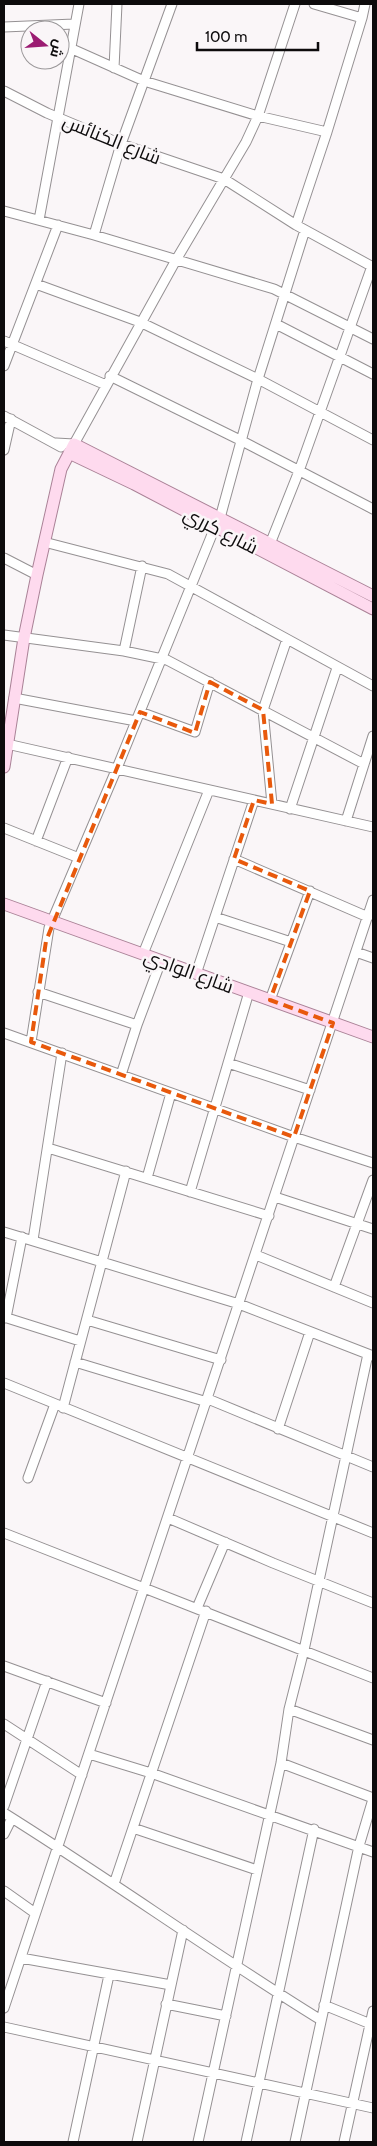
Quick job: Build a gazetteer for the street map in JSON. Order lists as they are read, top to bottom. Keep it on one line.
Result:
{"streets":{"main road":["شارع كرري","شارع الوادي"],"street":["شارع الكنائس"]},"scale_bar":"100 m","north":"right"}
